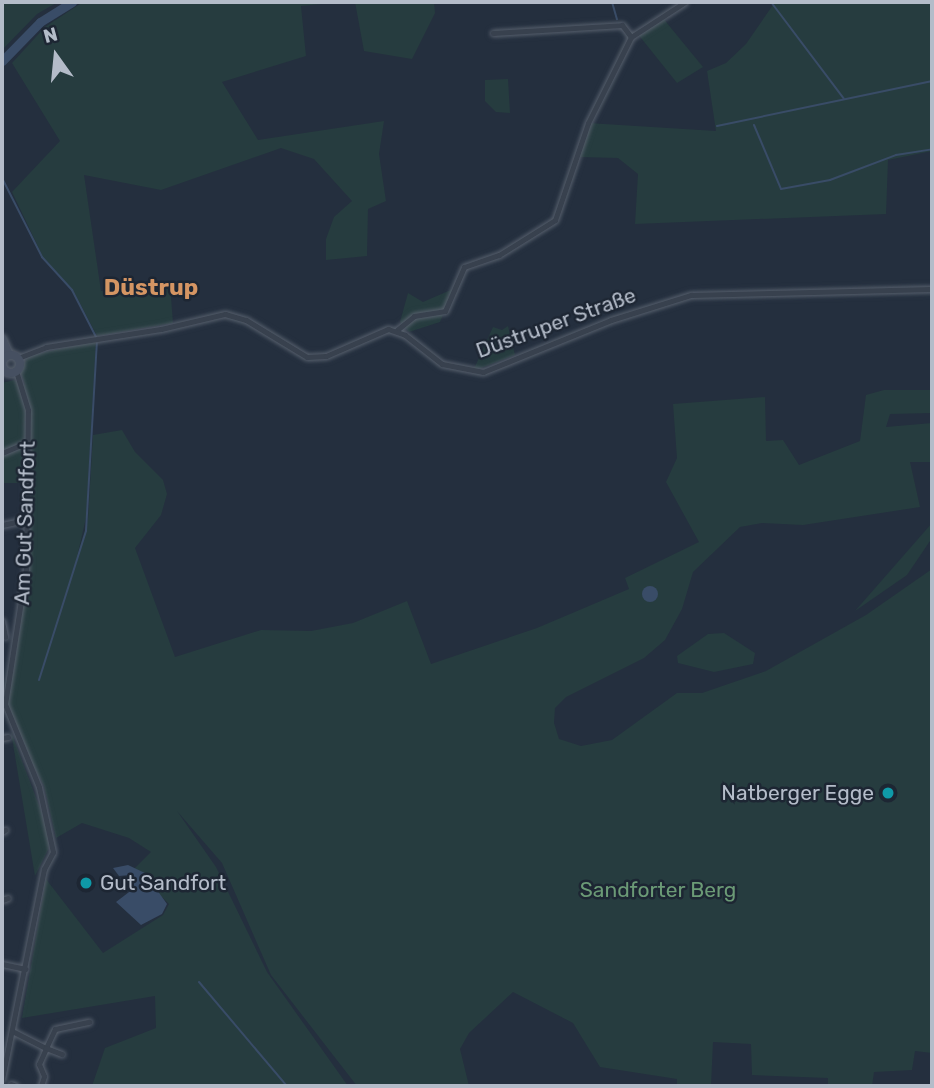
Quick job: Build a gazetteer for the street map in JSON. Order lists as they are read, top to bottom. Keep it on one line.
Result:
{"streets":{"street":["Düstruper Straße","Am Gut Sandfort"]},"districts":["Düstrup"],"parks":["Sandforter Berg"],"places":["Natberger Egge","Gut Sandfort"],"north":"top"}
